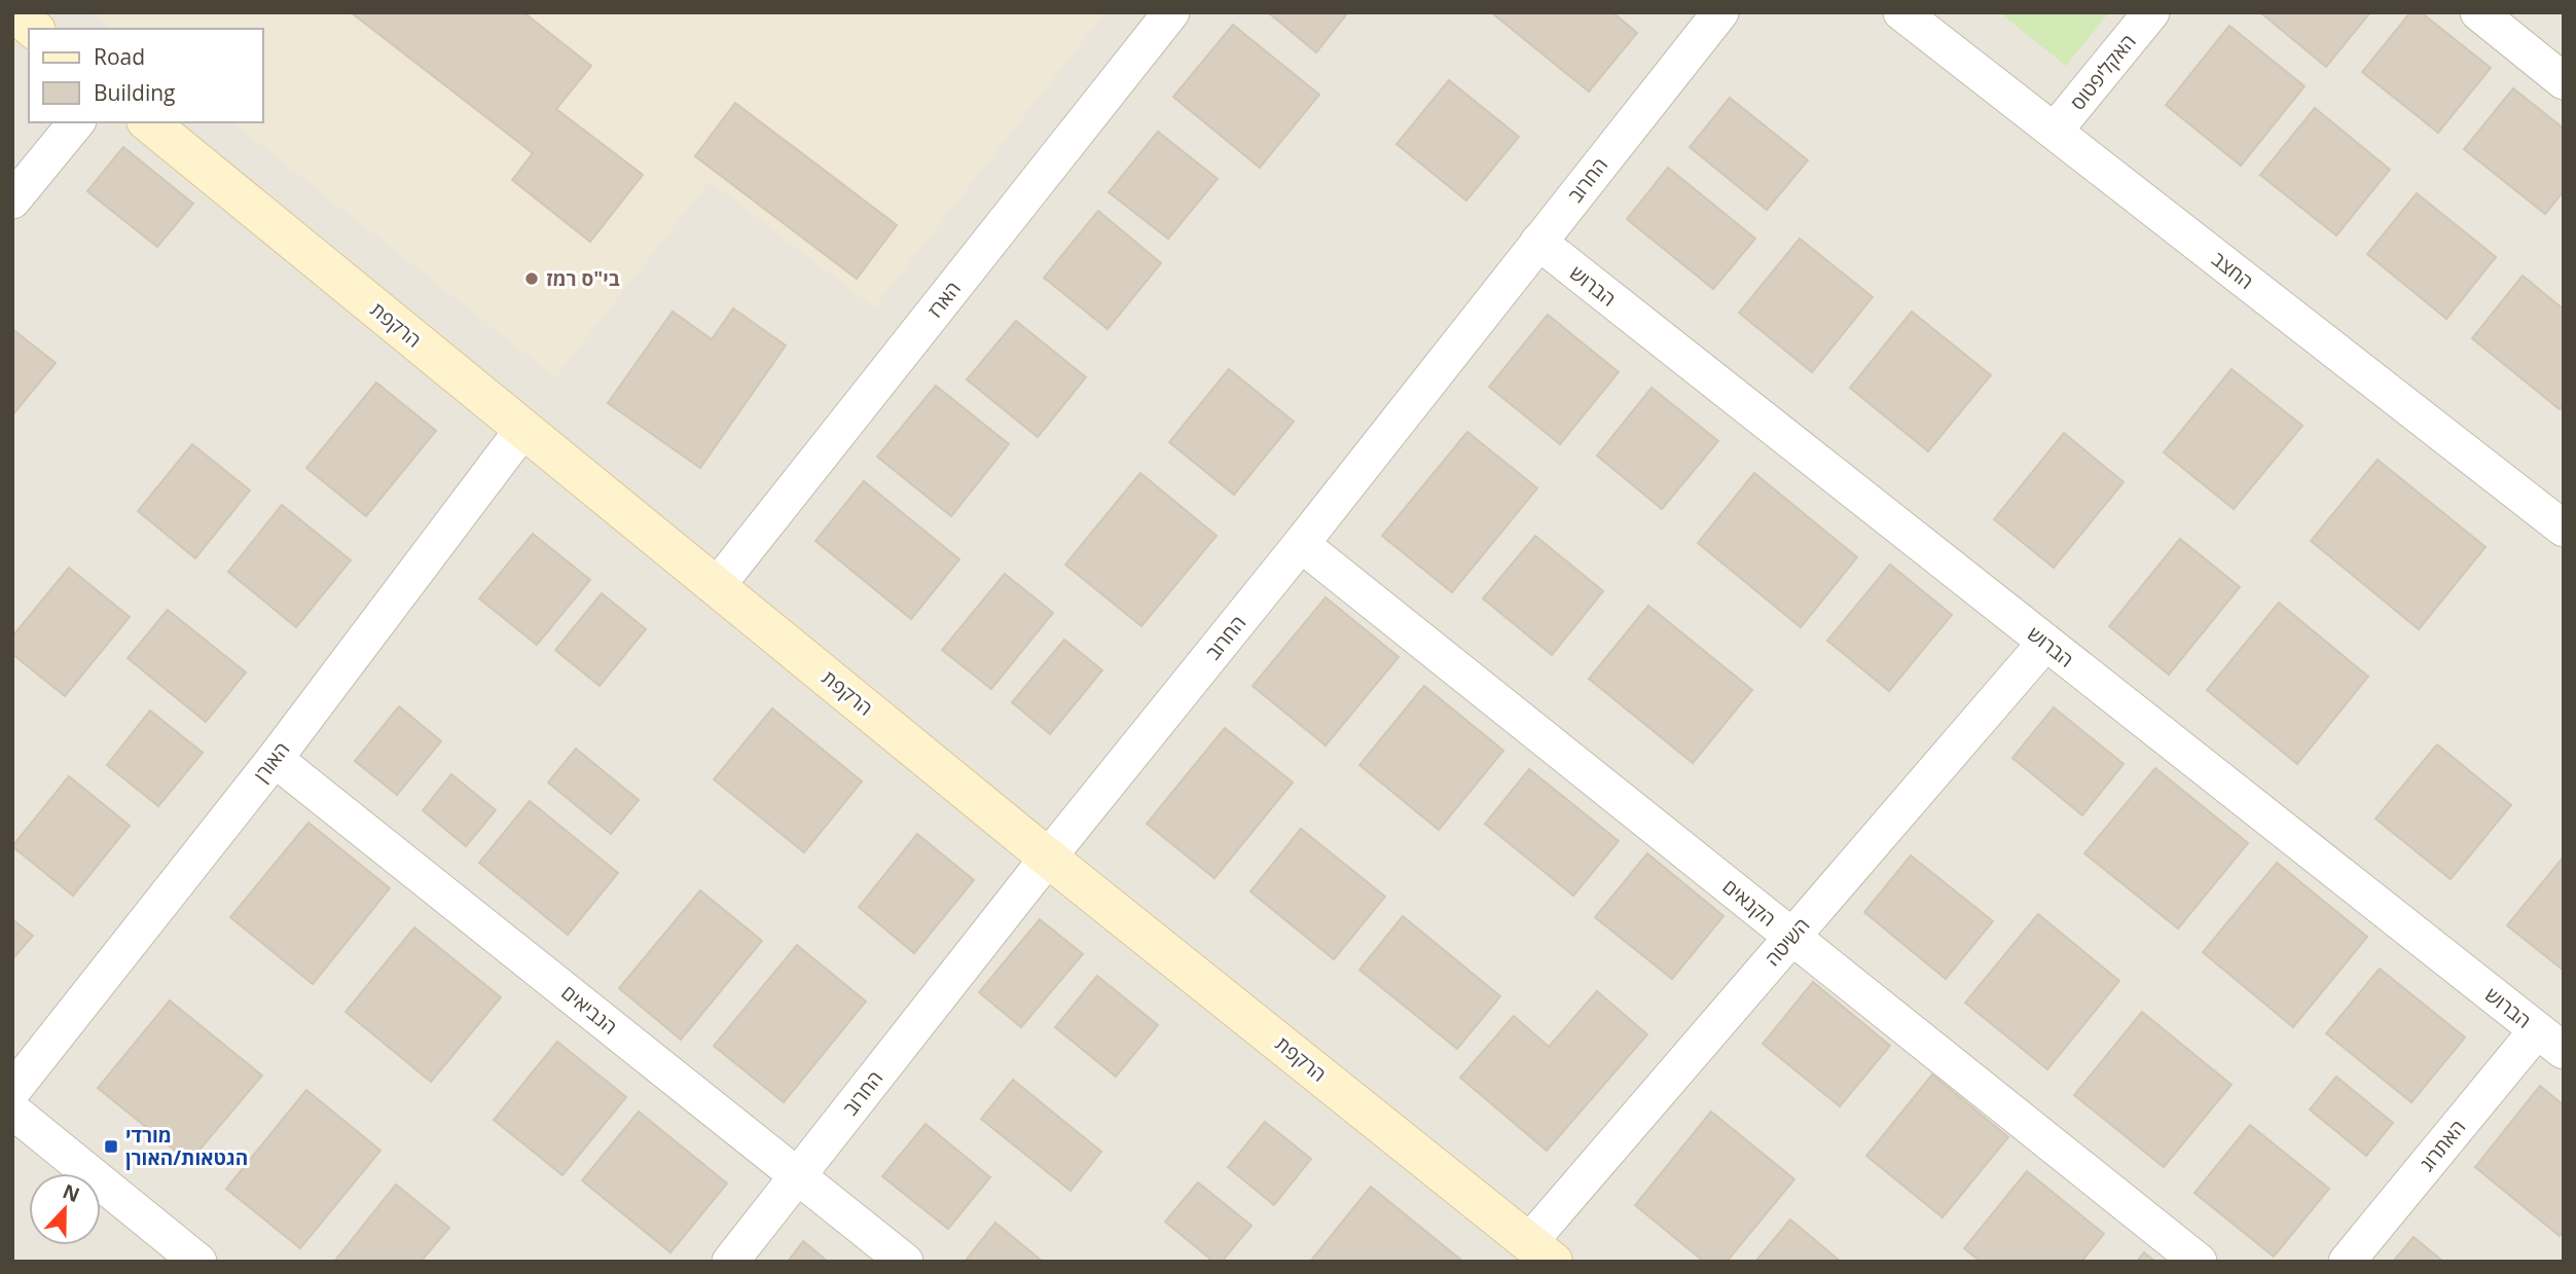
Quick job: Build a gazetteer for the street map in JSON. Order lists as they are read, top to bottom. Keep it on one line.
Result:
{"streets":{"street":["האקליפטוס","החרוב","החצב","הברוש","הארז","הרקפת","האורן","הקנאים","השיטה","הנביאים","האתרוג"]},"crossings":[["האקליפטוס","החצב"],["החרוב","הברוש"],["החרוב","הרקפת"],["החרוב","הקנאים"],["החרוב","הנביאים"],["הברוש","השיטה"],["הברוש","האתרוג"],["הארז","הרקפת"],["הרקפת","האורן"],["הרקפת","השיטה"],["האורן","הנביאים"],["הקנאים","השיטה"]],"places":{"other":["בי\"ס רמז"],"transit":["מורדי הגטאות/האורן"]},"legend":["Road","Building"],"north":"top"}
